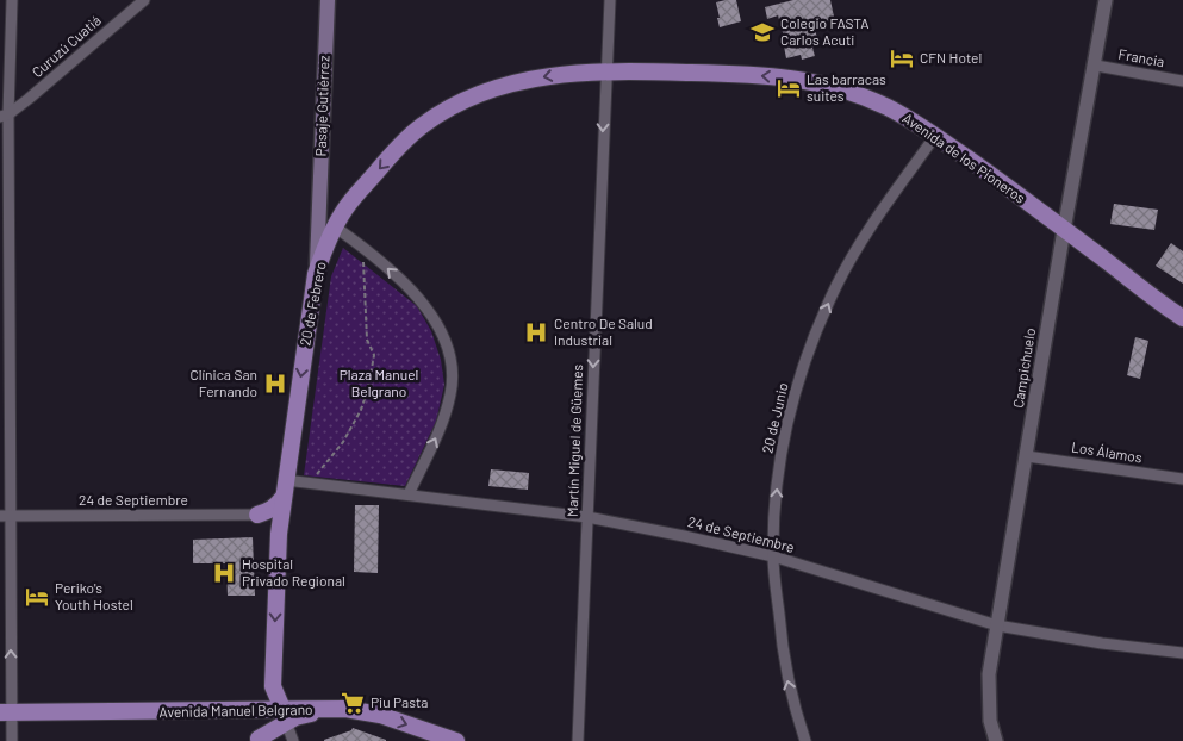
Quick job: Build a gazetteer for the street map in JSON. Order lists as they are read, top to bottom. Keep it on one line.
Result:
{"streets":{"main road":["Pasaje Gutiérrez","Avenida de los Pioneros","20 de Febrero","Avenida Manuel Belgrano"],"street":["Curuzú Cuatiá","Francia","Campichuelo","20 de Junio","Martín Miguel de Güemes","Los Álamos","24 de Septiembre"]},"crossings":[["Francia","Campichuelo"],["Pasaje Gutiérrez","20 de Febrero"],["Avenida de los Pioneros","20 de Febrero"],["Avenida de los Pioneros","Campichuelo"],["Avenida de los Pioneros","20 de Junio"],["Avenida de los Pioneros","Martín Miguel de Güemes"],["20 de Febrero","Martín Miguel de Güemes"],["20 de Febrero","24 de Septiembre"],["20 de Febrero","Avenida Manuel Belgrano"],["Campichuelo","Los Álamos"],["Campichuelo","24 de Septiembre"],["20 de Junio","24 de Septiembre"],["Martín Miguel de Güemes","24 de Septiembre"]],"one_way":["Avenida de los Pioneros","20 de Febrero","20 de Junio","Martín Miguel de Güemes","Avenida Manuel Belgrano"],"parks":["Plaza Manuel Belgrano"],"places":{"school or university":["Colegio FASTA Carlos Acuti"],"hotel":["CFN Hotel","Las barracas suites","Periko's Youth Hostel"],"hospital":["Centro De Salud Industrial","Clínica San Fernando","Hospital Privado Regional"],"supermarket":["Piu Pasta"]}}
